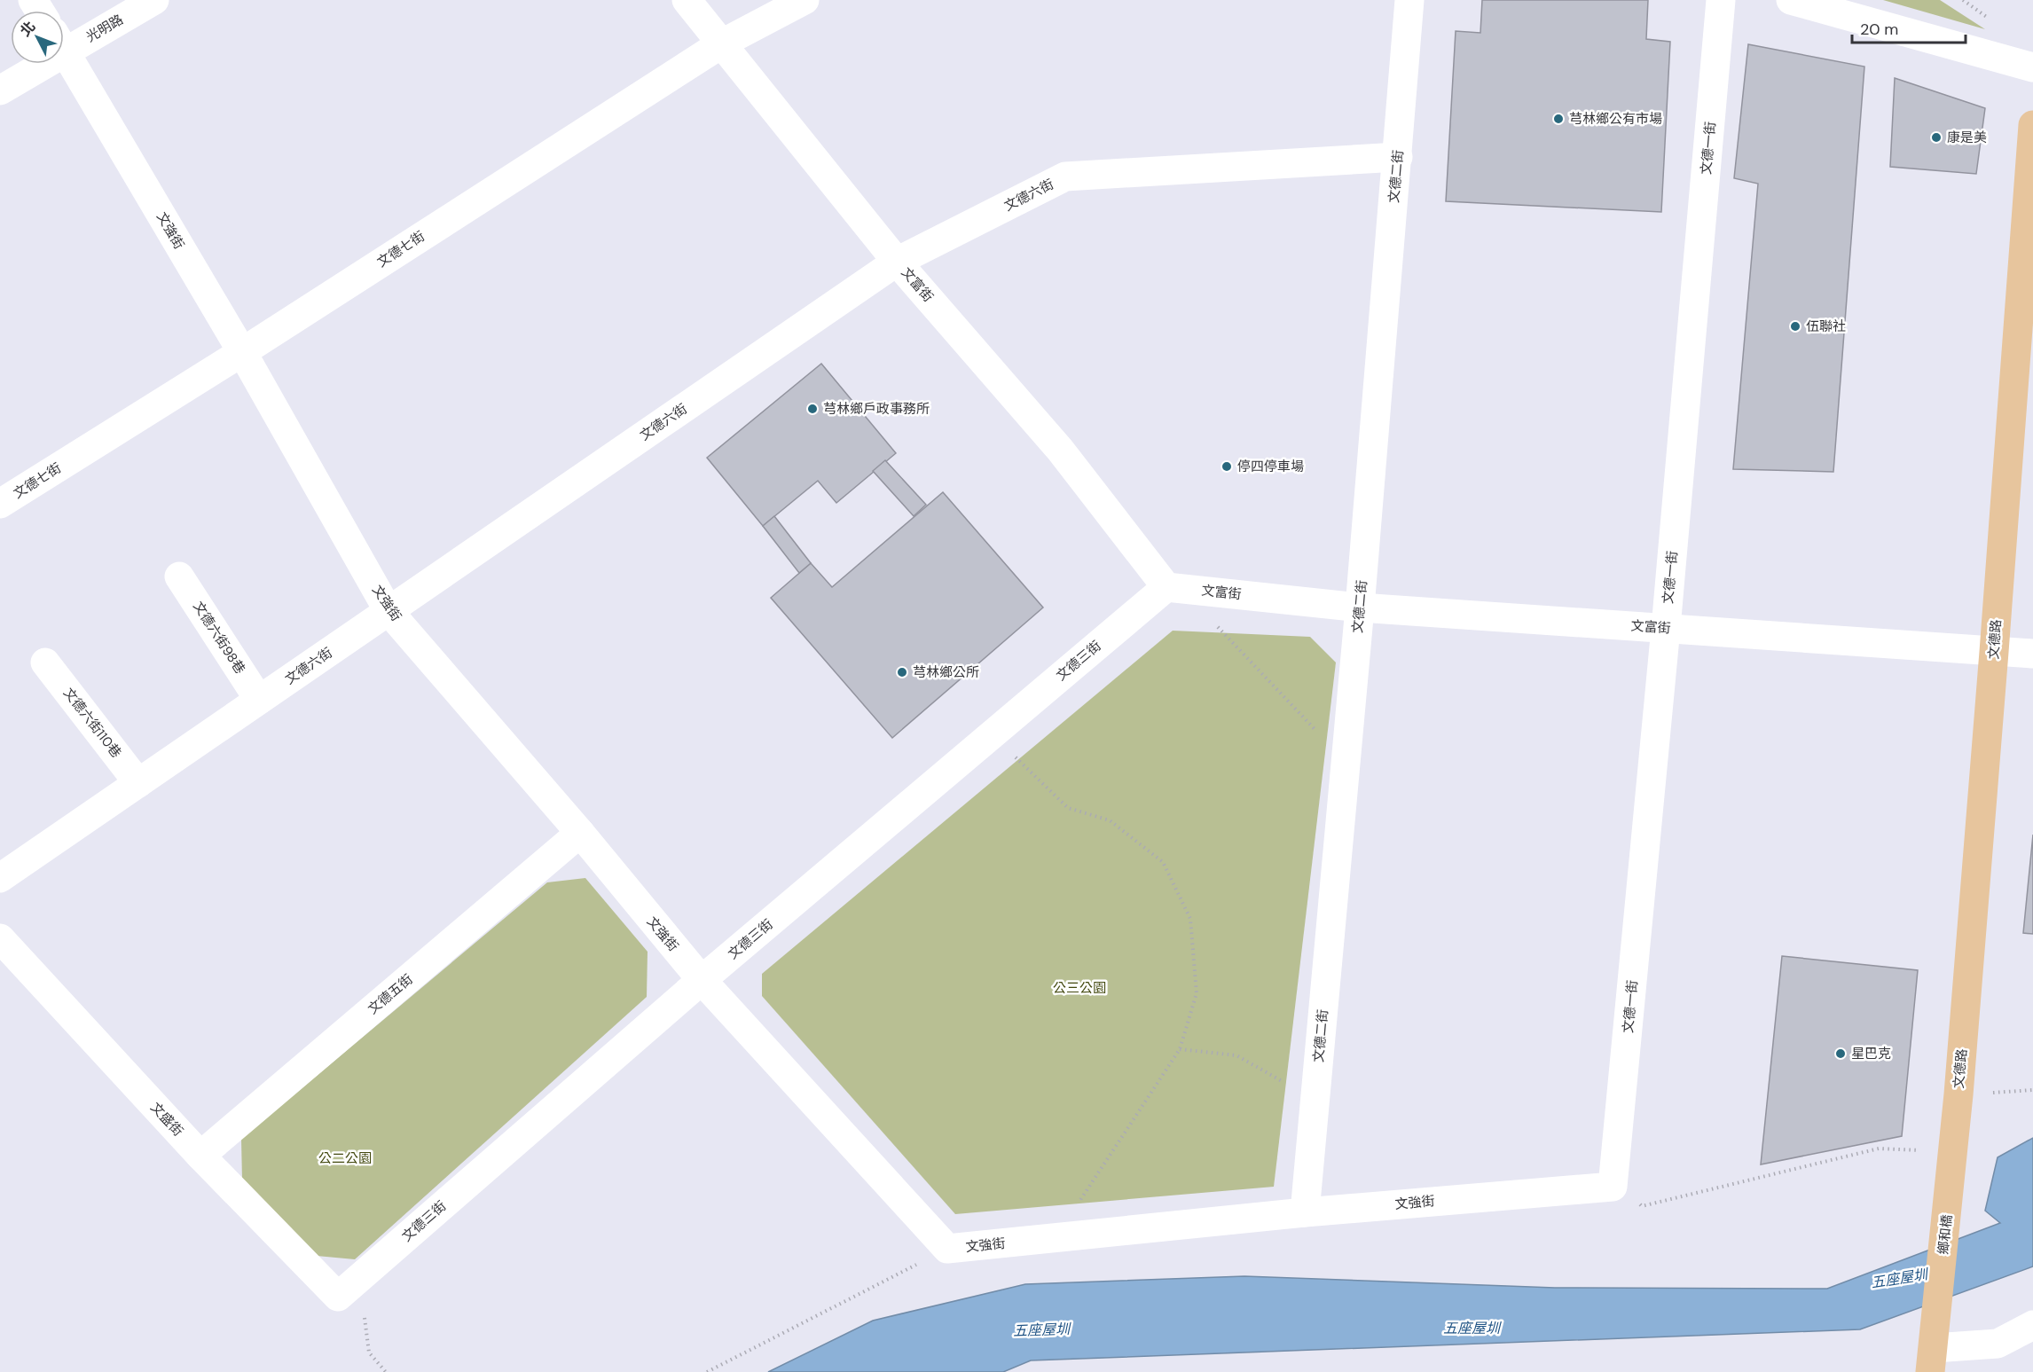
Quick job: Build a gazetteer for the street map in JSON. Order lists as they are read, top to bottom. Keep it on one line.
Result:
{"streets":{"main road":["文德路","鄉和橋"],"street":["光明路","文德一街","文德二街","文德六街","文強街","文德七街","文富街","文德六街98巷","文德三街","文德六街110巷","文德五街","文盛街"]},"crossings":[["文德一街","文強街"],["文德一街","文富街"],["文德二街","文德六街"],["文德二街","文強街"],["文德二街","文富街"],["文德六街","文強街"],["文德六街","文富街"],["文德六街","文德六街98巷"],["文德六街","文德六街110巷"],["文強街","文德七街"],["文強街","文德三街"],["文強街","文德五街"],["文德七街","文富街"],["文富街","文德路"],["文富街","文德三街"],["文德路","鄉和橋"],["文德三街","文盛街"],["文德五街","文盛街"]],"water":["五座屋圳"],"parks":["公三公園","公二公園"],"places":["芎林鄉公有市場","康是美","伍聯社","芎林鄉戶政事務所","停四停車場","芎林鄉公所","星巴克"],"scale_bar":"20 m","north":"top left"}
